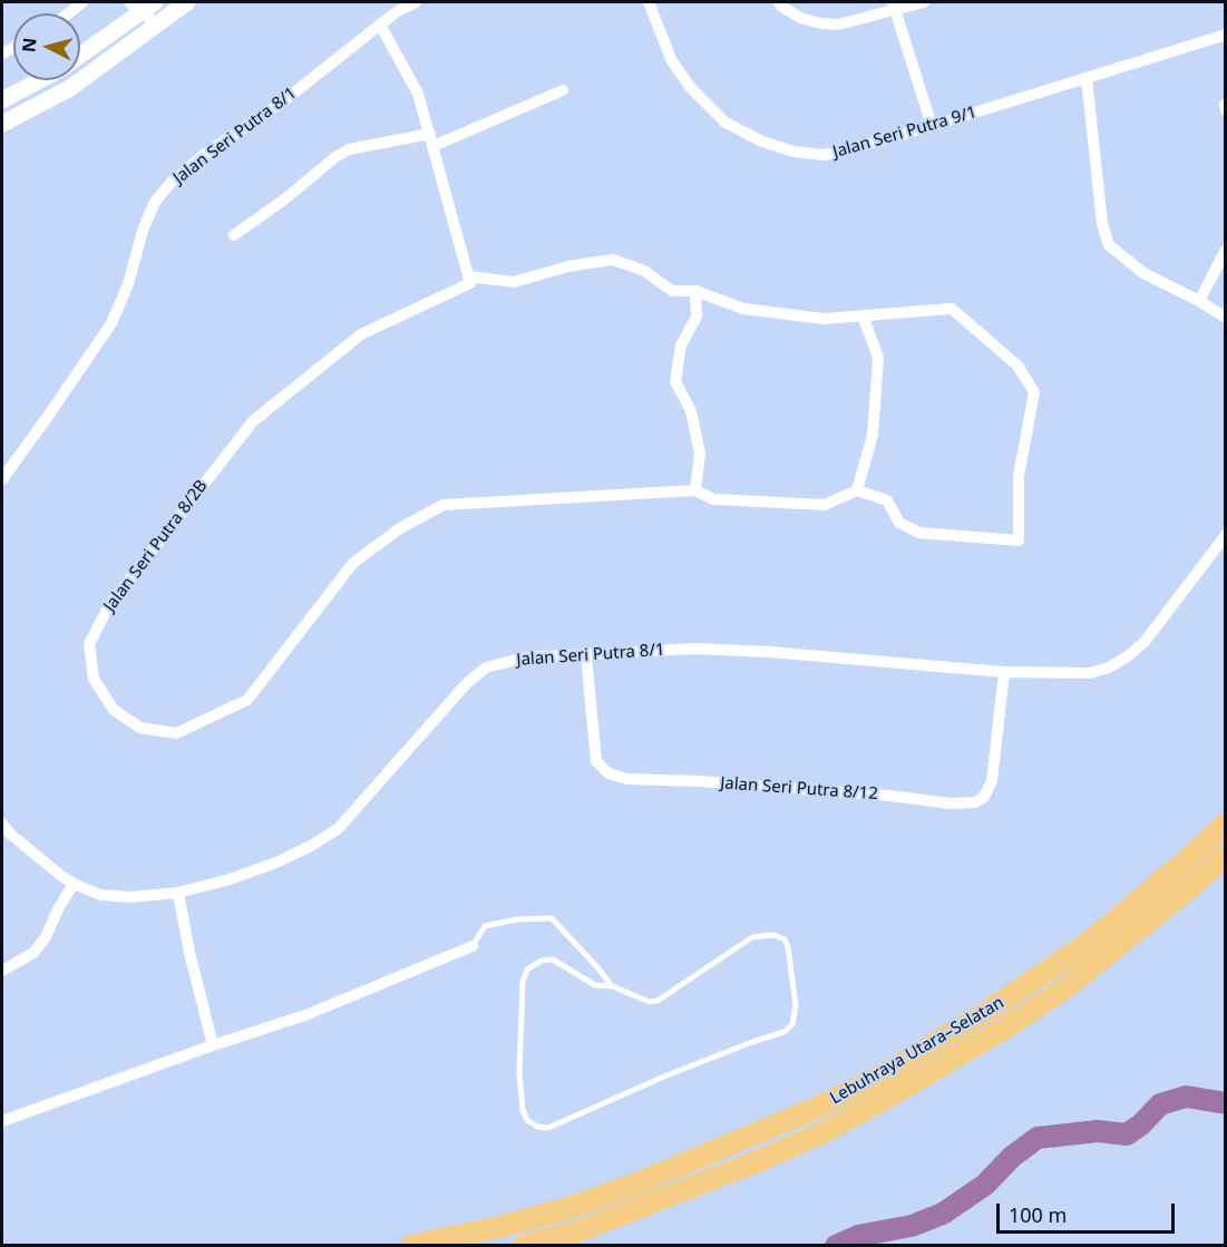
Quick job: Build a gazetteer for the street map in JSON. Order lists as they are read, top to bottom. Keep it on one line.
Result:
{"streets":{"highway":["Lebuhraya Utara–Selatan"],"street":["Jalan Seri Putra 9/1","Jalan Seri Putra 8/1","Jalan Seri Putra 8/2B","Jalan Seri Putra 8/12"]},"crossings":[["Jalan Seri Putra 8/1","Jalan Seri Putra 8/12"]],"scale_bar":"100 m","north":"left"}
